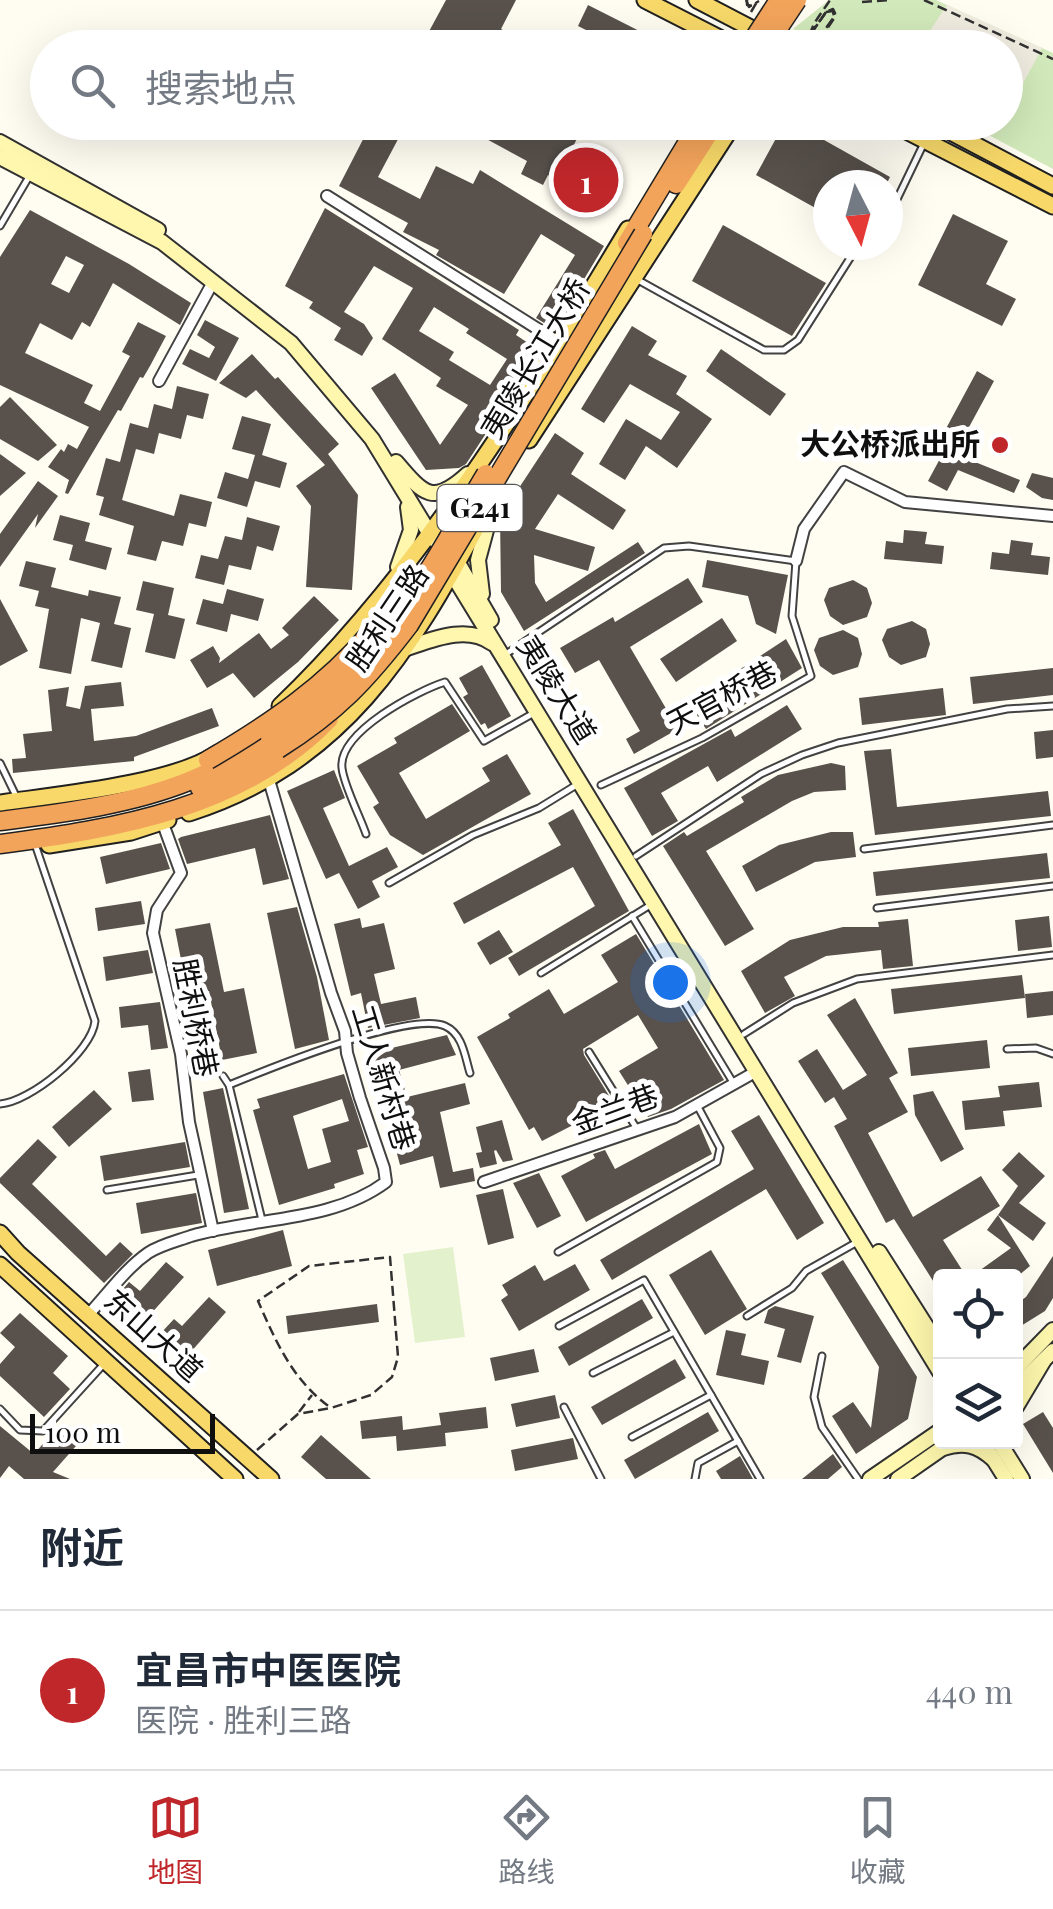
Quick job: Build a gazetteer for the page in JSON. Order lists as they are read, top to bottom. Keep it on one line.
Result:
{"streets":{"highway":["夷陵长江大桥","G241"],"main road":["胜利三路","夷陵大道","东山大道"],"street":["胜利桥巷","工人新村巷","金兰巷"],"lane":["天官桥巷"]},"crossings":[["夷陵长江大桥","G241"],["夷陵长江大桥","胜利三路"],["夷陵长江大桥","夷陵大道"],["胜利三路","夷陵大道"],["胜利三路","胜利桥巷"],["胜利三路","工人新村巷"],["夷陵大道","金兰巷"],["胜利桥巷","工人新村巷"],["工人新村巷","东山大道"]],"places":["大公桥派出所"],"scale_bar":"100 m","north":"bottom","page":{"search":"搜索地点","pins":"1","scale":"100 m","heading":"附近","list":[{"mark":"1","name":"宜昌市中医医院","note":"医院 · 胜利三路","value":"440 m"}],"nav":["地图","路线","收藏"]}}
